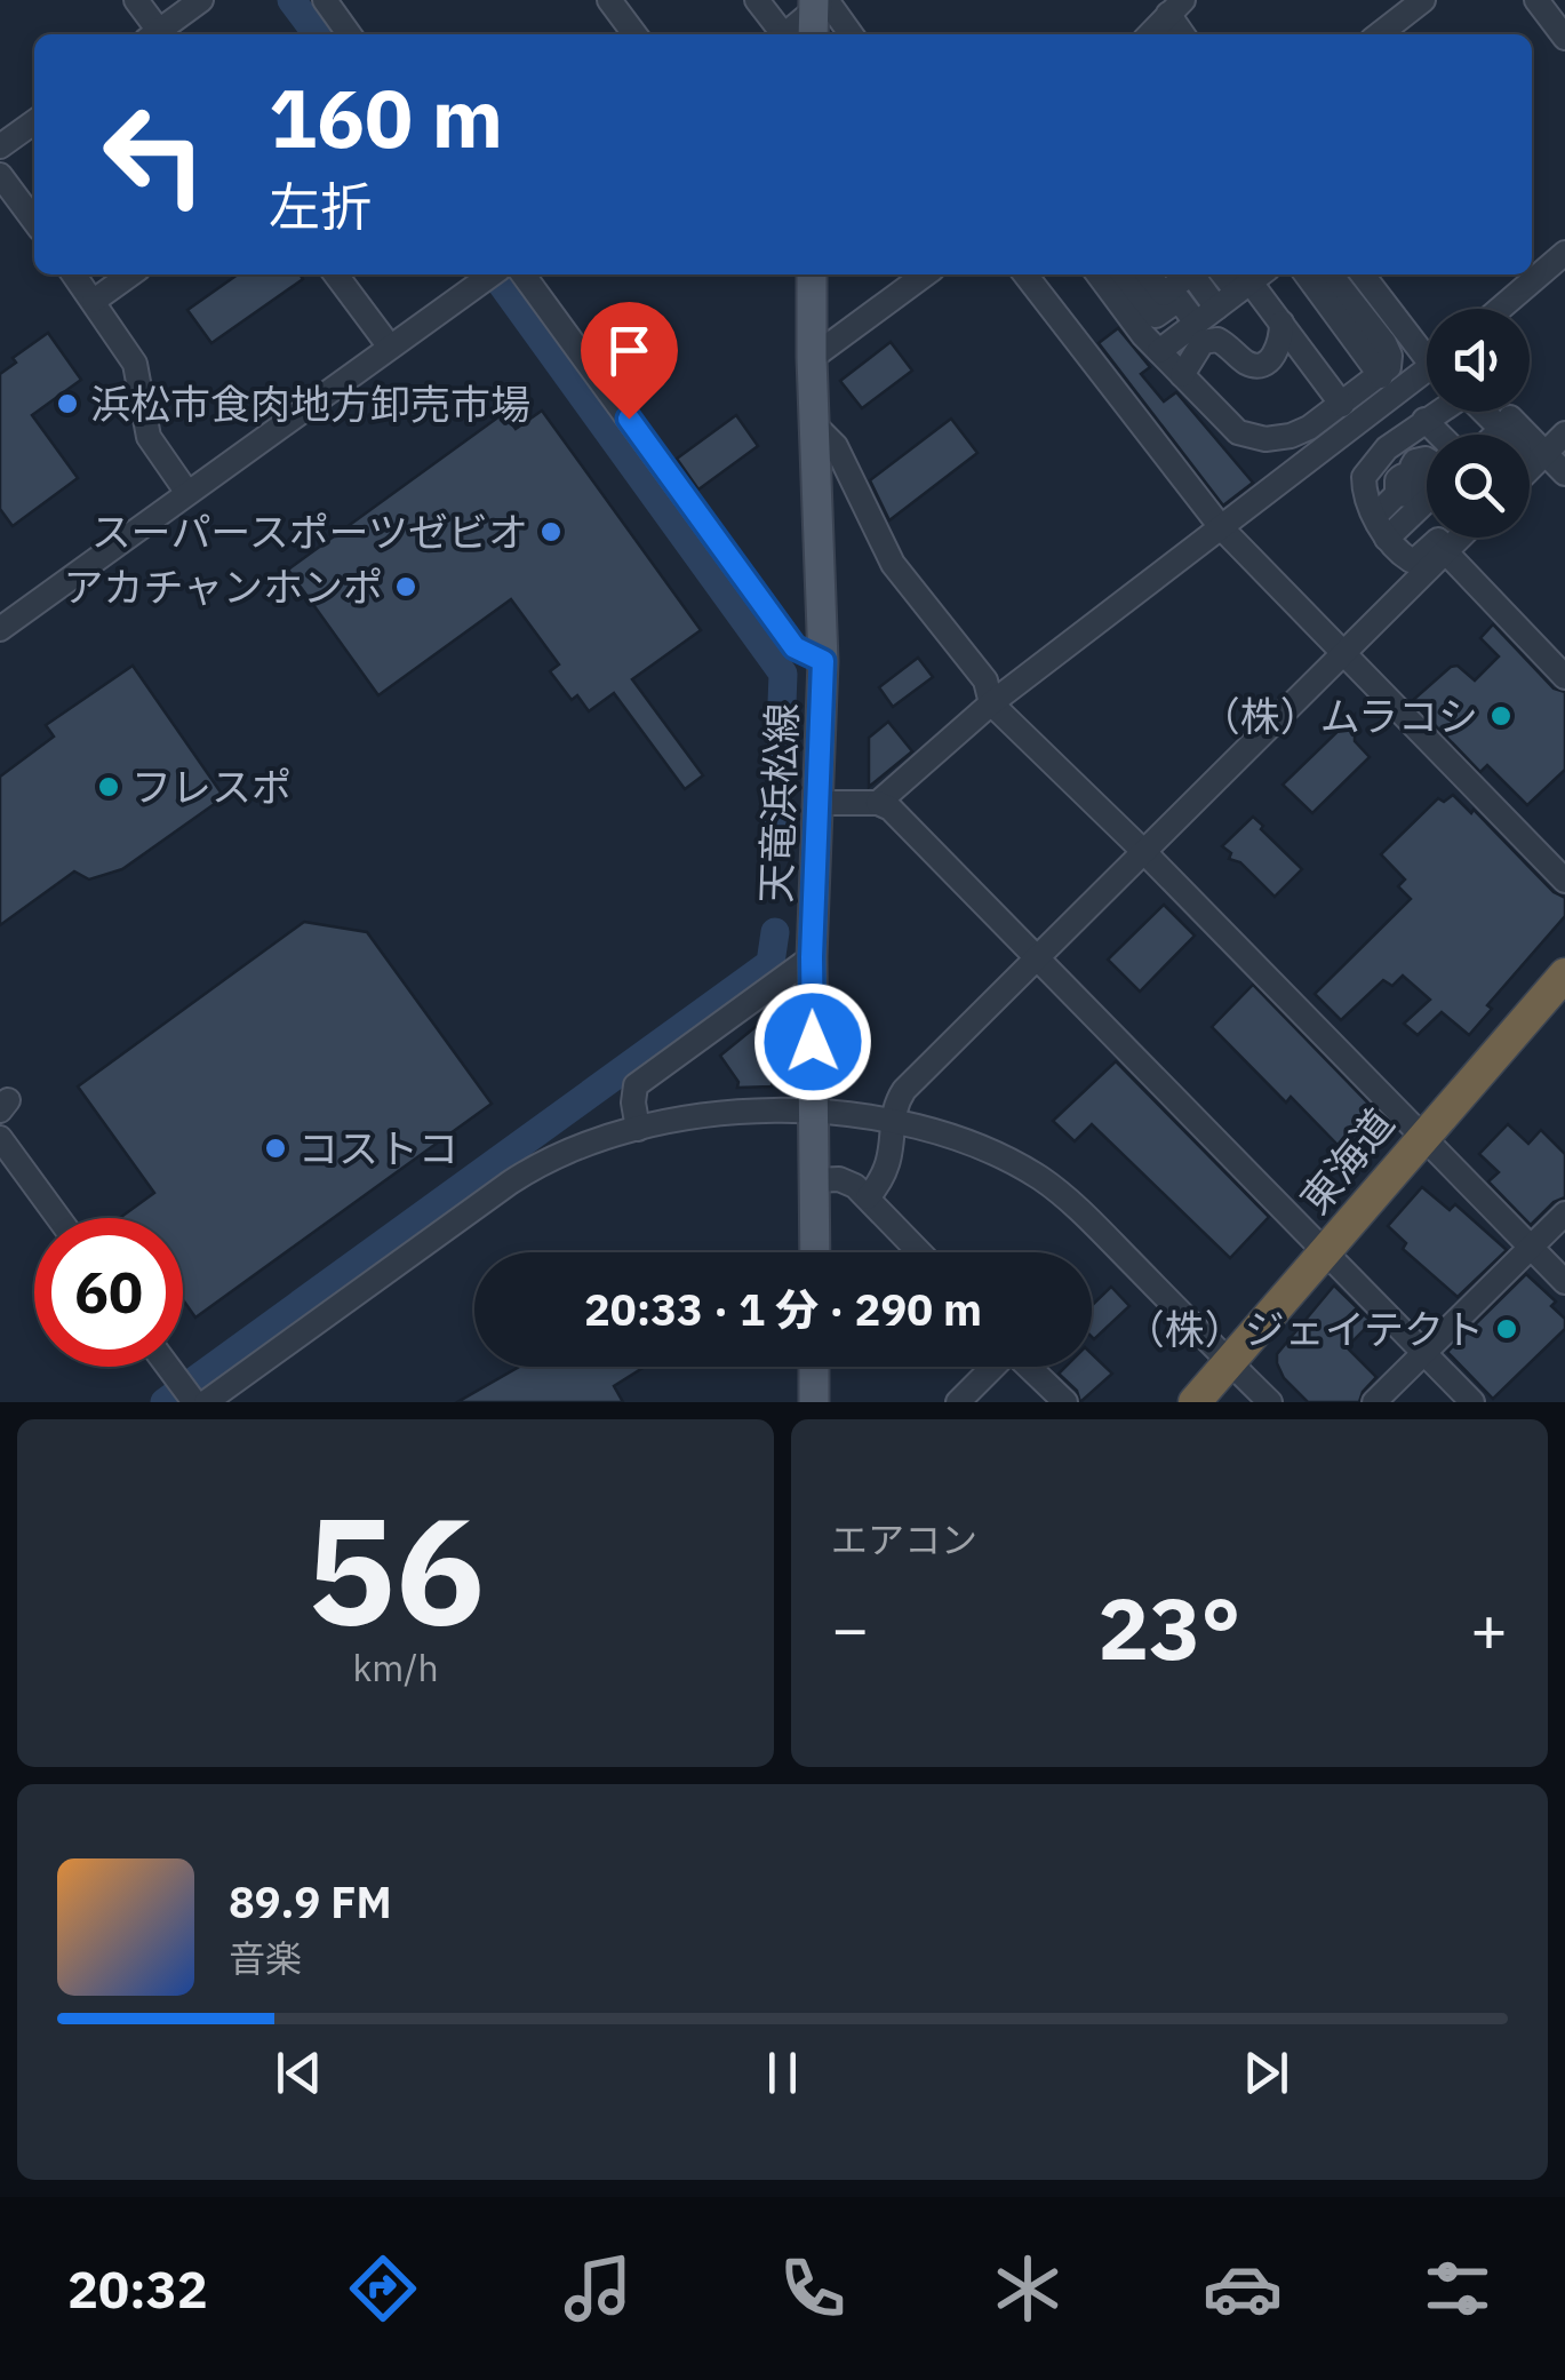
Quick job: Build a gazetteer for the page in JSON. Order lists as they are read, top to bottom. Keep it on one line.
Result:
{"streets":{"highway":["東海道"],"main road":["天竜浜松線"]},"places":["浜松市食肉地方卸売市場","スーパースポーツゼビオ","アカチャンホンポ","（株）ムラコシ","フレスポ","コストコ","（株）ジェイテクト"],"page":{"turn":["160 m","左折"],"limit":"60","trip":"20:33 · 1 分 · 290 m","tile":[["56","km/h"],"エアコン"],"heat":["−","23°","+"],"song":["89.9 FM","音楽"],"tabs":"20:32"}}
